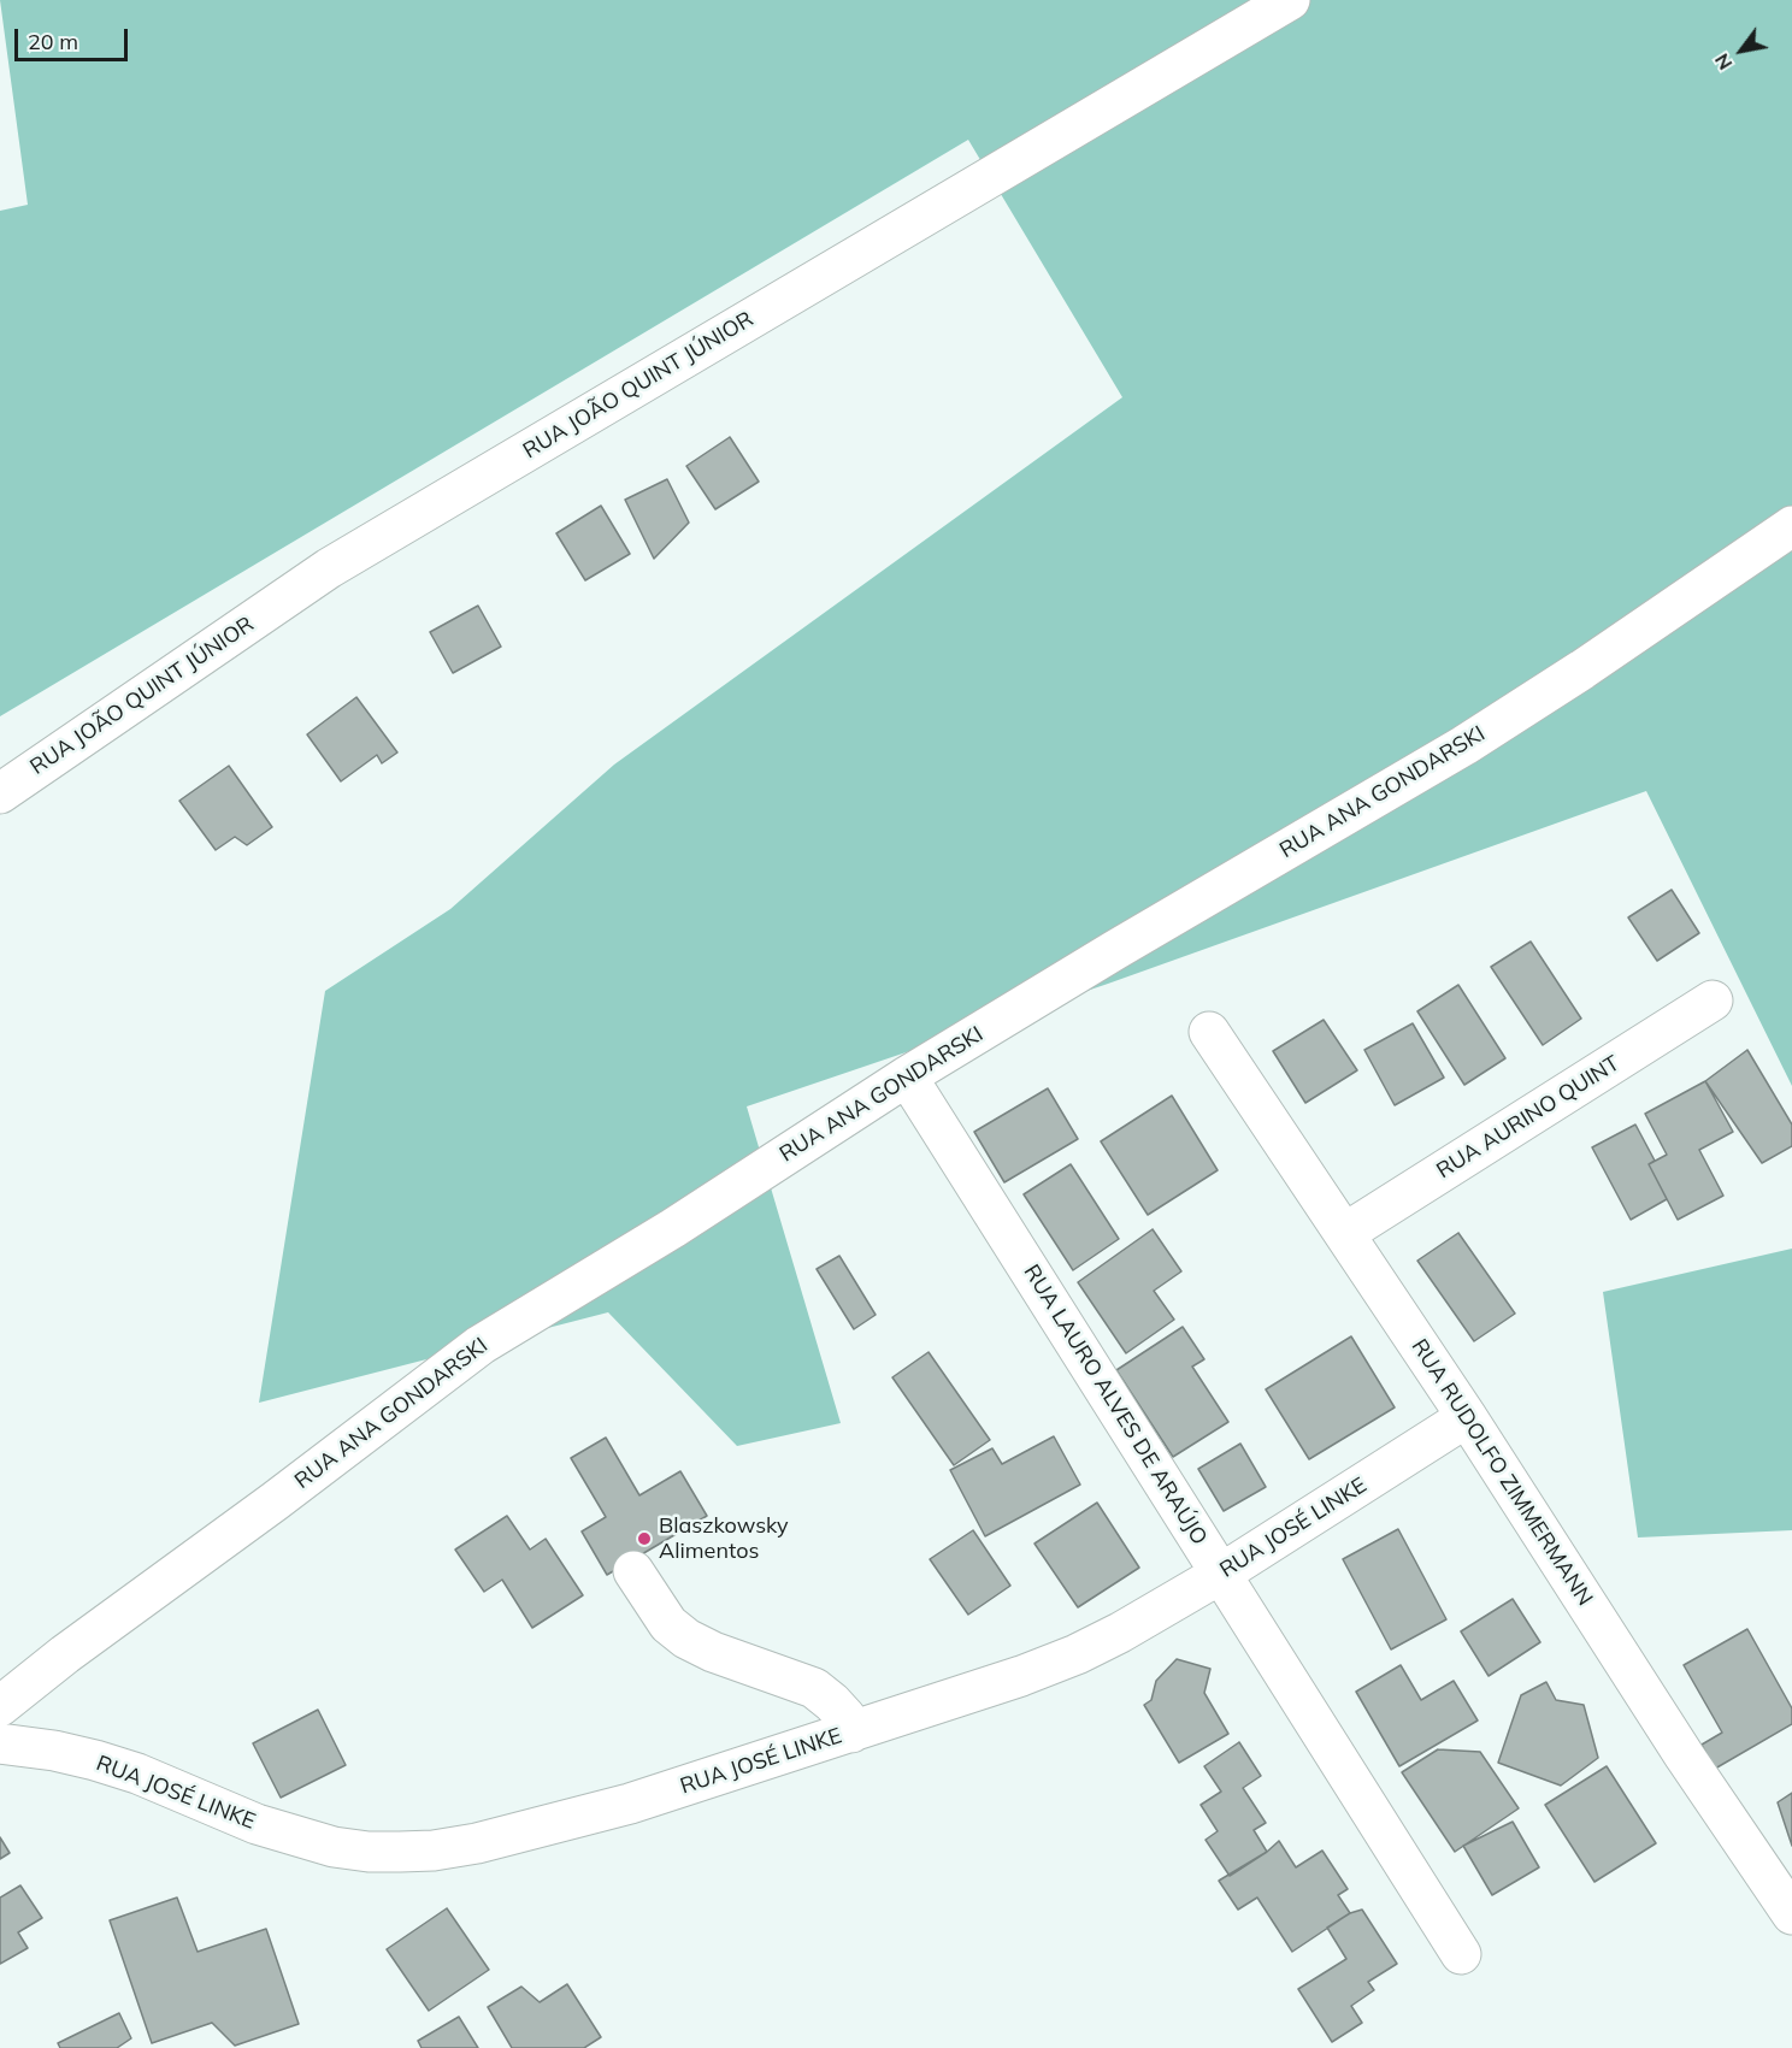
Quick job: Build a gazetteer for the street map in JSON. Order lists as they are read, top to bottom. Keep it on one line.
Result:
{"streets":{"street":["RUA JOÃO QUINT JÚNIOR","RUA ANA GONDARSKI","RUA AURINO QUINT","RUA LAURO ALVES DE ARAÚJO","RUA RUDOLFO ZIMMERMANN","RUA JOSÉ LINKE"]},"crossings":[["RUA ANA GONDARSKI","RUA LAURO ALVES DE ARAÚJO"],["RUA AURINO QUINT","RUA RUDOLFO ZIMMERMANN"],["RUA LAURO ALVES DE ARAÚJO","RUA JOSÉ LINKE"],["RUA RUDOLFO ZIMMERMANN","RUA JOSÉ LINKE"]],"places":["Blaszkowsky Alimentos"],"scale_bar":"20 m","north":"bottom left"}
